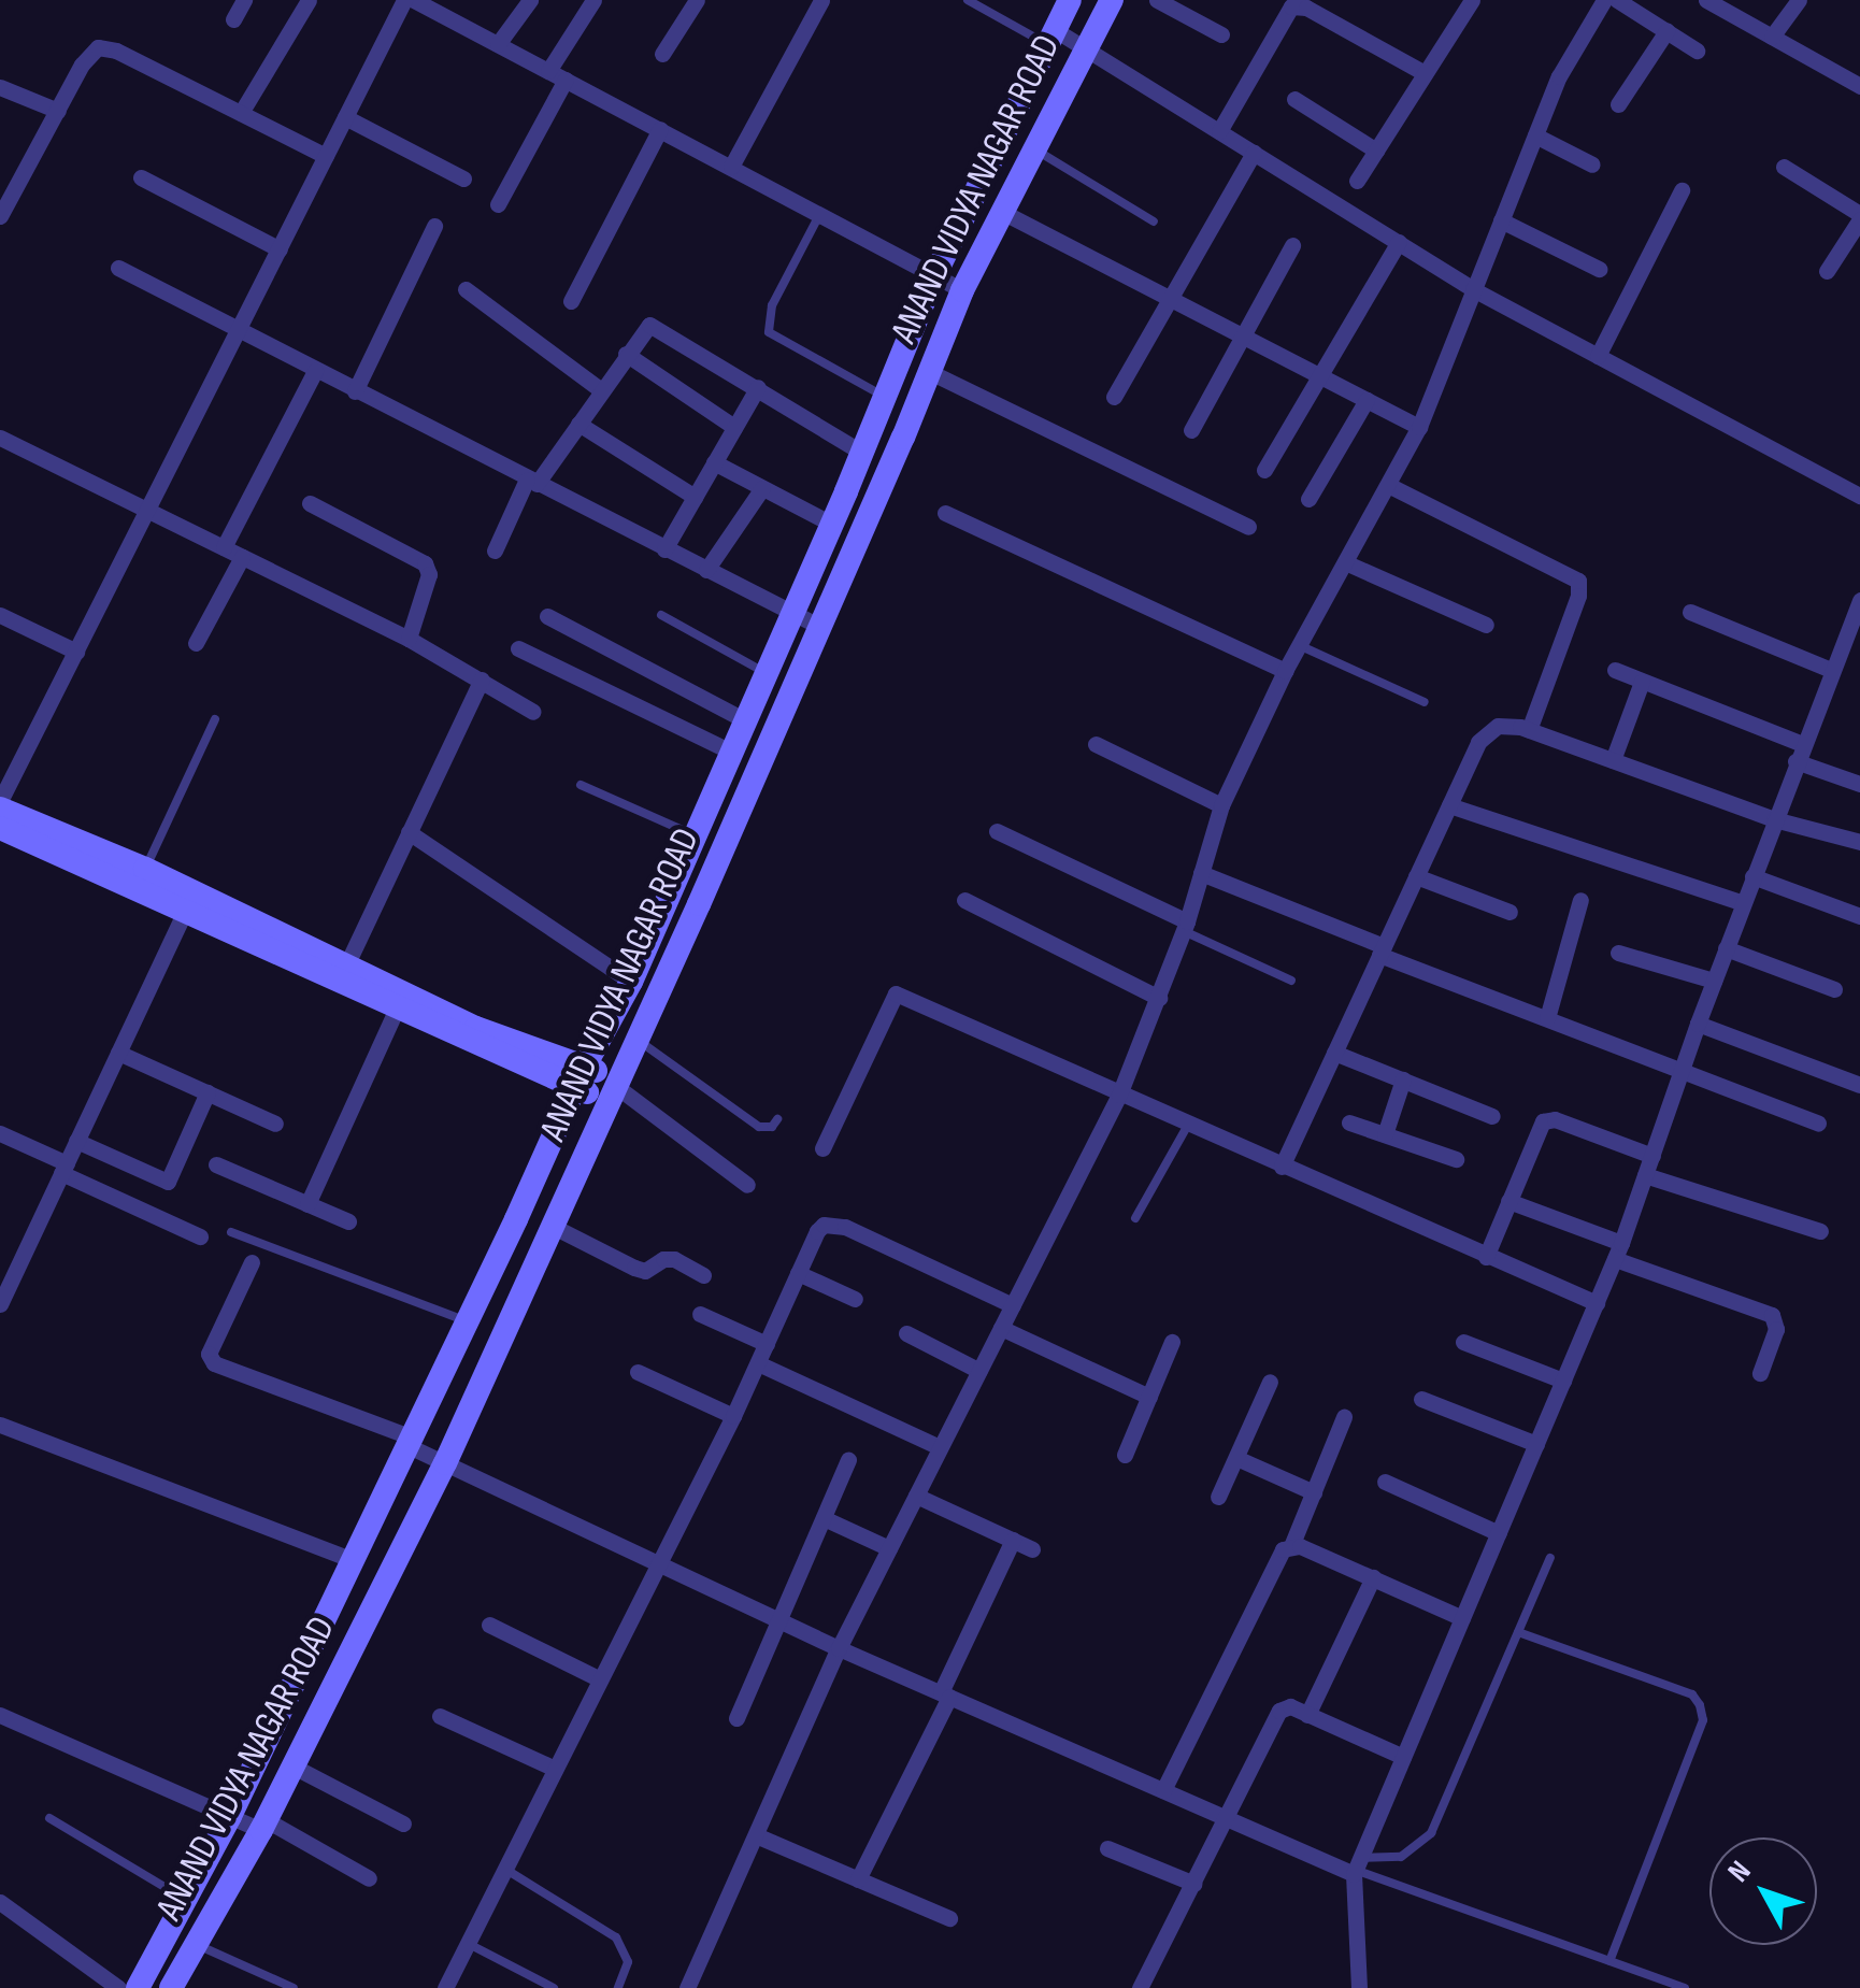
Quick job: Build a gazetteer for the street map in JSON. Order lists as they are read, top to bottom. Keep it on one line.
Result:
{"streets":{"main road":["ANAND VIDYA NAGAR ROAD"]},"north":"top left"}
